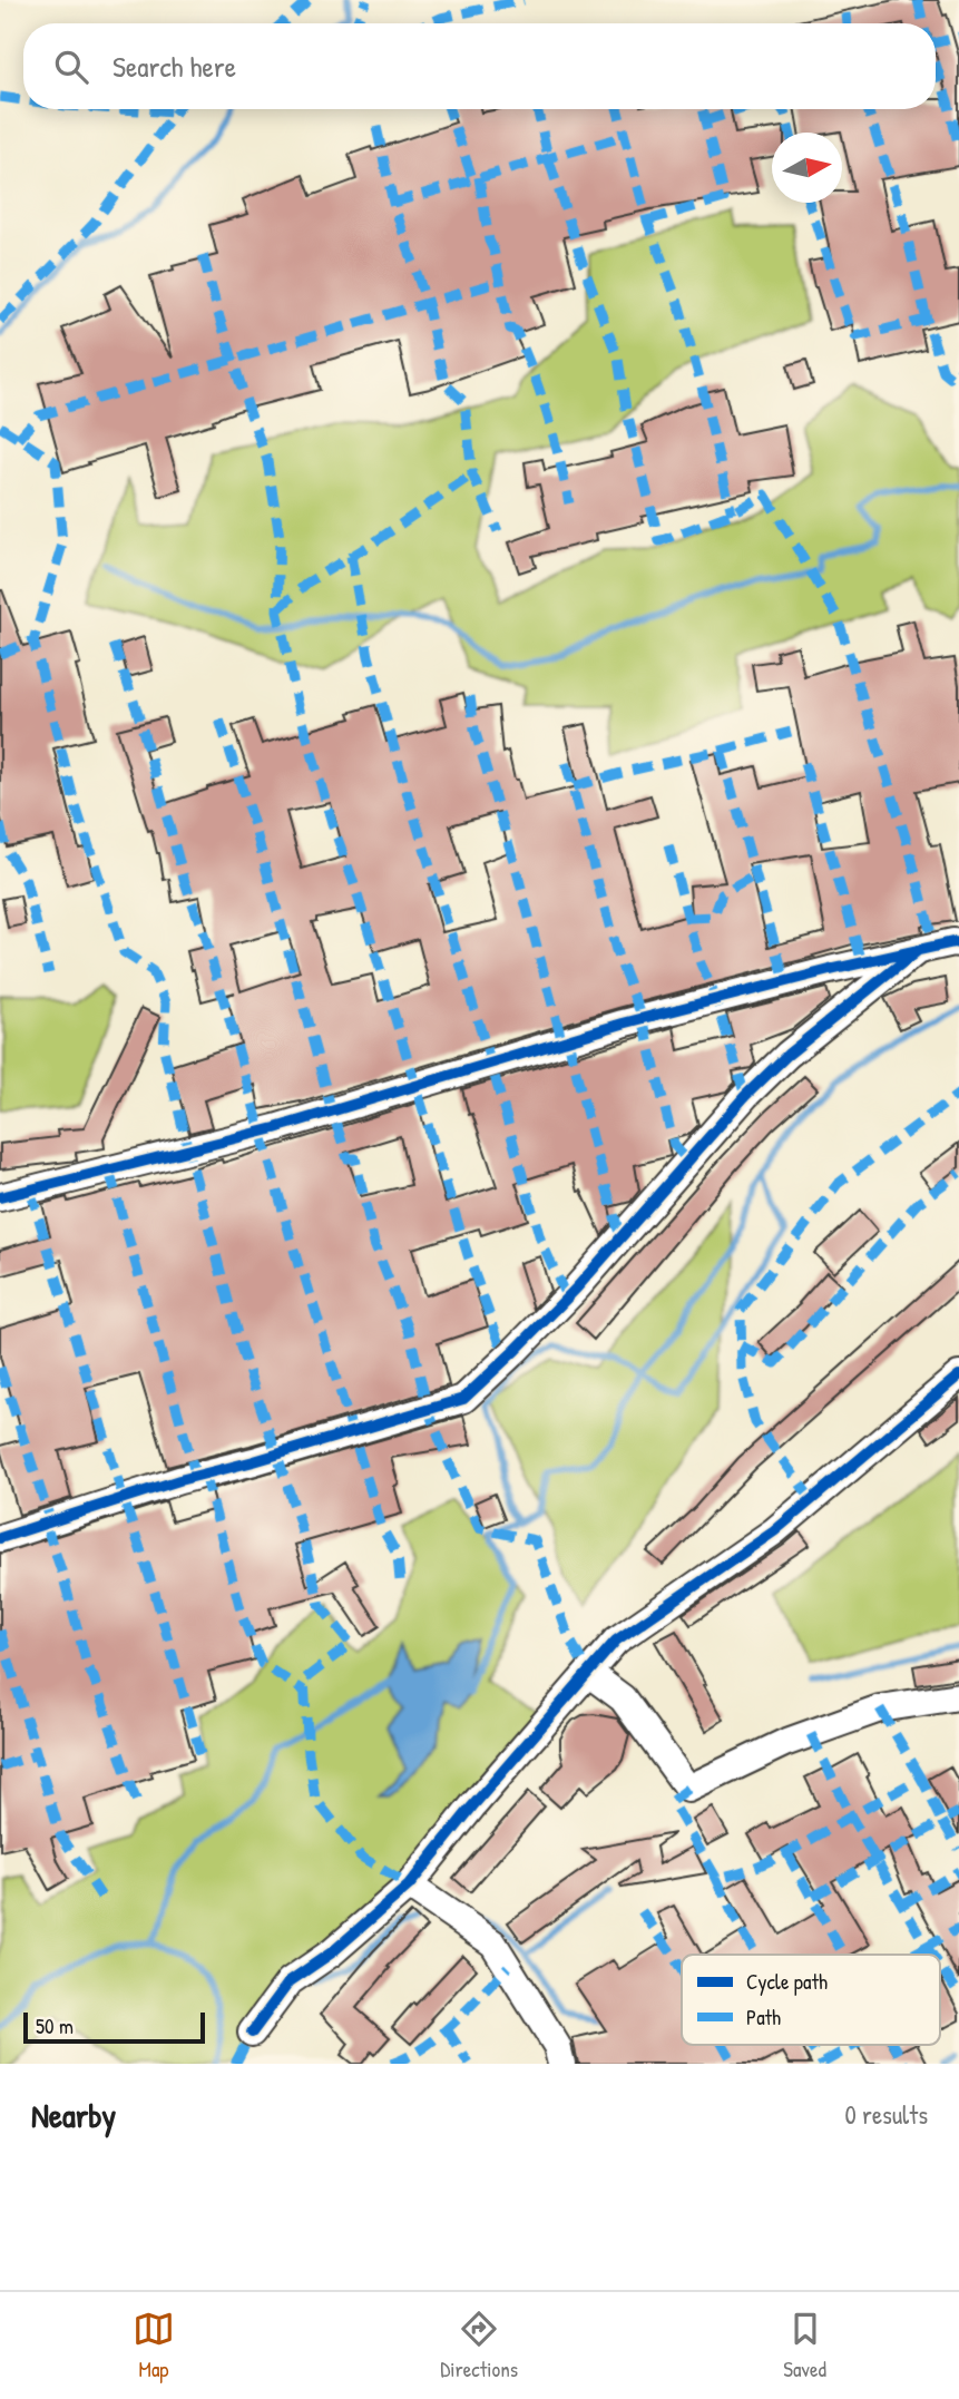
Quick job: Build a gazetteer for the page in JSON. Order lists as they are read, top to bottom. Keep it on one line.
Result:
{"legend":["Cycle path","Path"],"scale_bar":"50 m","north":"right","page":{"search":"Search here","scale":"50 m","heading":["Nearby","0 results"],"nav":["Map","Directions","Saved"]}}
